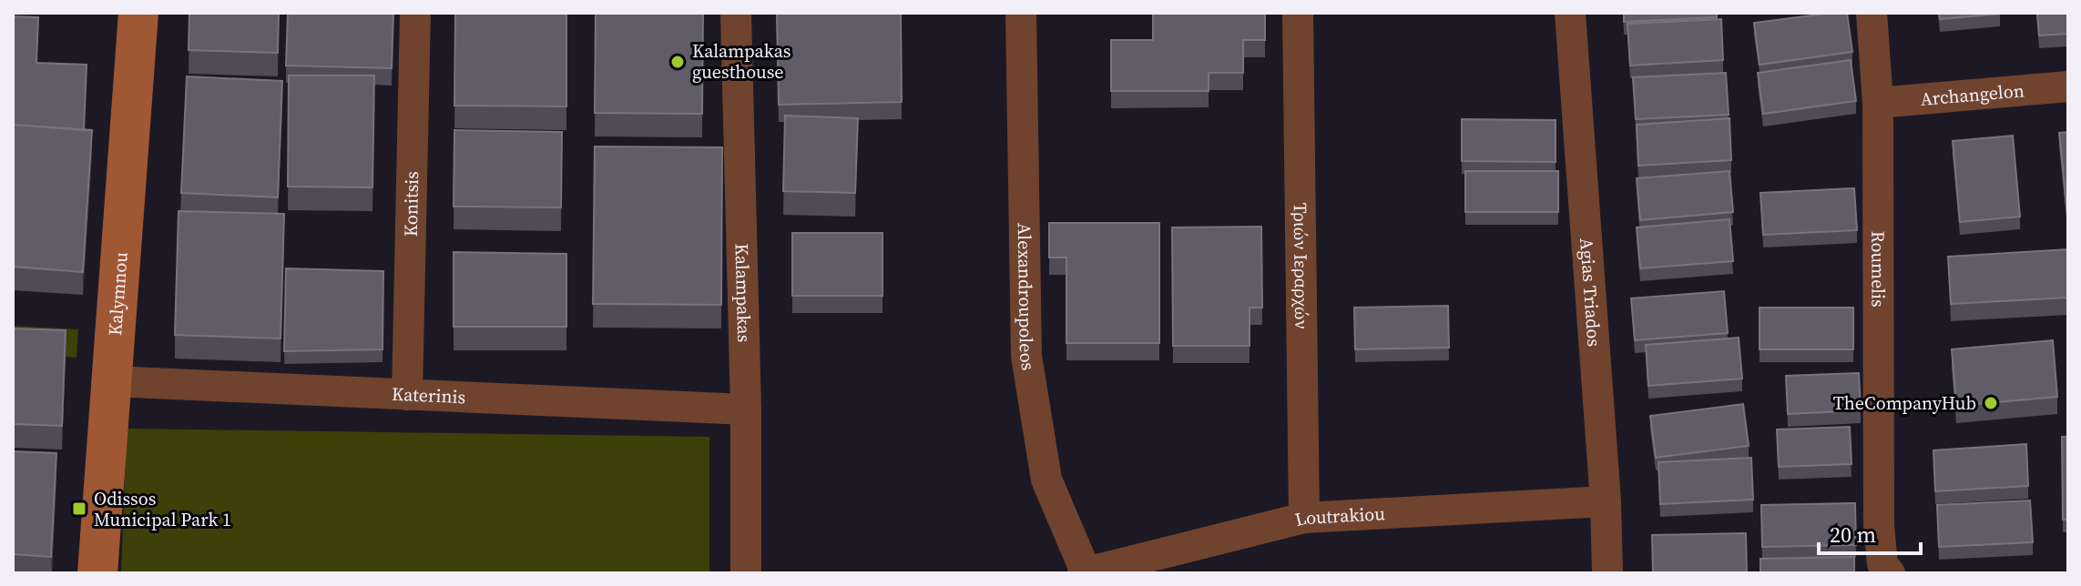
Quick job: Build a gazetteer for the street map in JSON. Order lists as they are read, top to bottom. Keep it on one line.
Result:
{"streets":{"street":["Archangelon","Konitsis","Τριών Ιεραρχών","Roumelis","Kalymnou","Kalampakas","Agias Triados","Alexandroupoleos","Katerinis","Loutrakiou"]},"crossings":[["Archangelon","Roumelis"],["Konitsis","Katerinis"],["Τριών Ιεραρχών","Loutrakiou"],["Kalymnou","Katerinis"],["Kalampakas","Katerinis"],["Agias Triados","Loutrakiou"],["Alexandroupoleos","Loutrakiou"]],"places":{"other":["Kalampakas guesthouse","TheCompanyHub"],"transit":["Odissos Municipal Park 1"]},"scale_bar":"20 m"}
